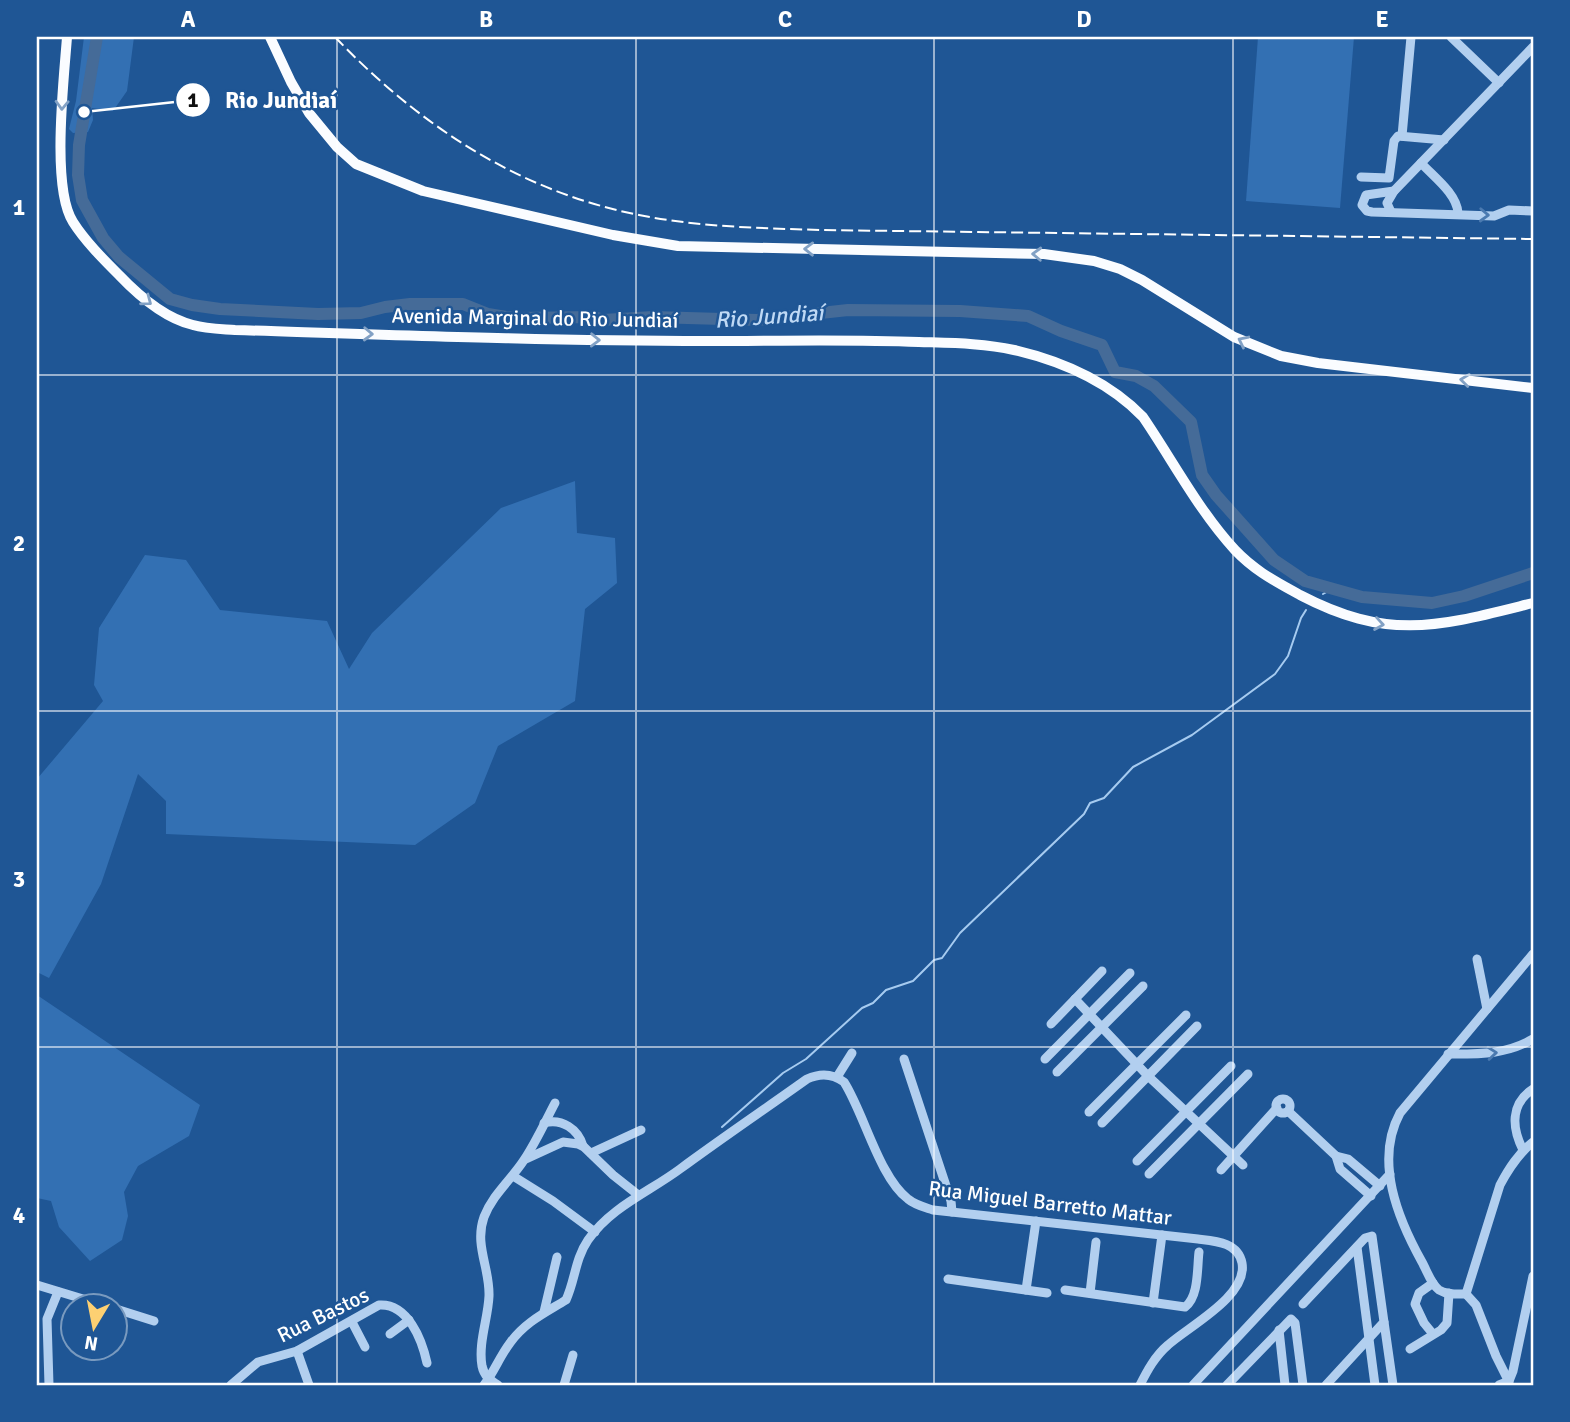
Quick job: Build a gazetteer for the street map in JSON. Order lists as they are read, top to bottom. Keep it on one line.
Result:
{"streets":{"main road":["Avenida Marginal do Rio Jundiaí"],"street":["Rua Miguel Barretto Mattar","Rua Bastos"]},"one_way":["Avenida Marginal do Rio Jundiaí"],"water":["Rio Jundiaí"],"places":["Rio Jundiaí"],"north":"bottom","grid":{"columns":["A","B","C","D","E"],"rows":["1","2","3","4"]}}
